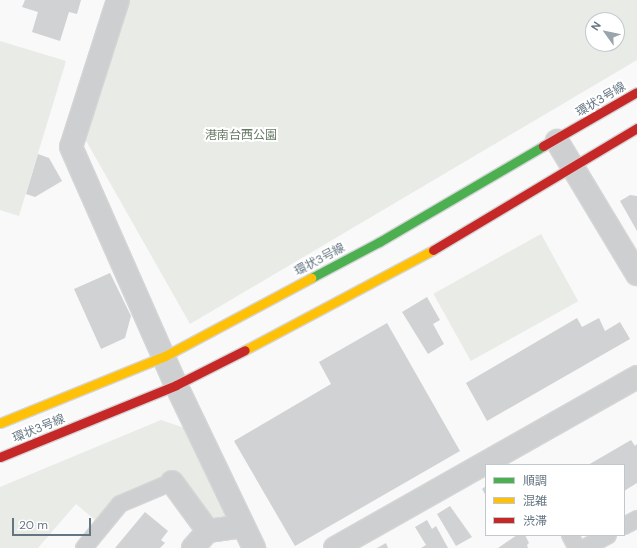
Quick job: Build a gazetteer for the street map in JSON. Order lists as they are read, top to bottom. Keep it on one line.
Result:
{"streets":{"street":["環状3号線"]},"parks":["港南台西公園"],"legend":["順調","混雑","渋滞"],"scale_bar":"20 m","north":"top left"}
